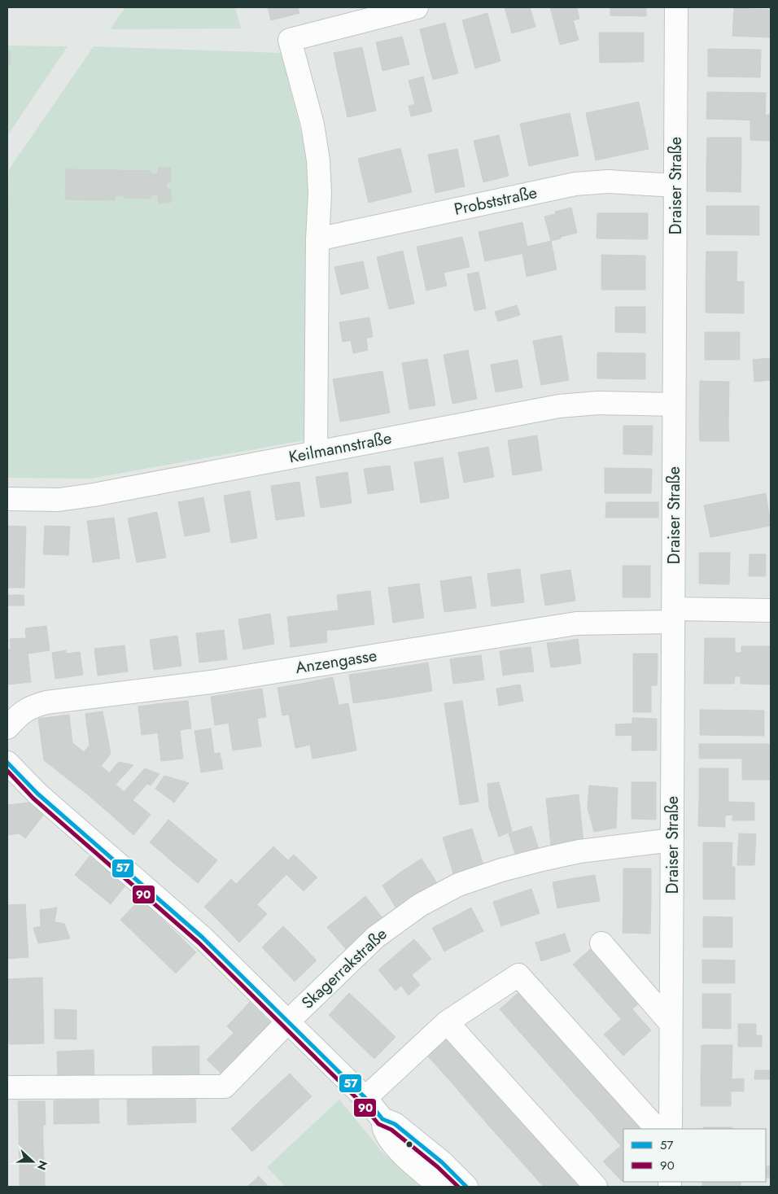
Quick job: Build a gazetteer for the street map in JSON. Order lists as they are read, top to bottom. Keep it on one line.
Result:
{"streets":{"street":["Draiser Straße","Probststraße","Keilmannstraße","Anzengasse","Skagerrakstraße"]},"crossings":[["Draiser Straße","Probststraße"],["Draiser Straße","Keilmannstraße"],["Draiser Straße","Anzengasse"],["Draiser Straße","Skagerrakstraße"]],"lines":["transit line 57","transit line 90"],"legend":["57","90"],"north":"right"}
